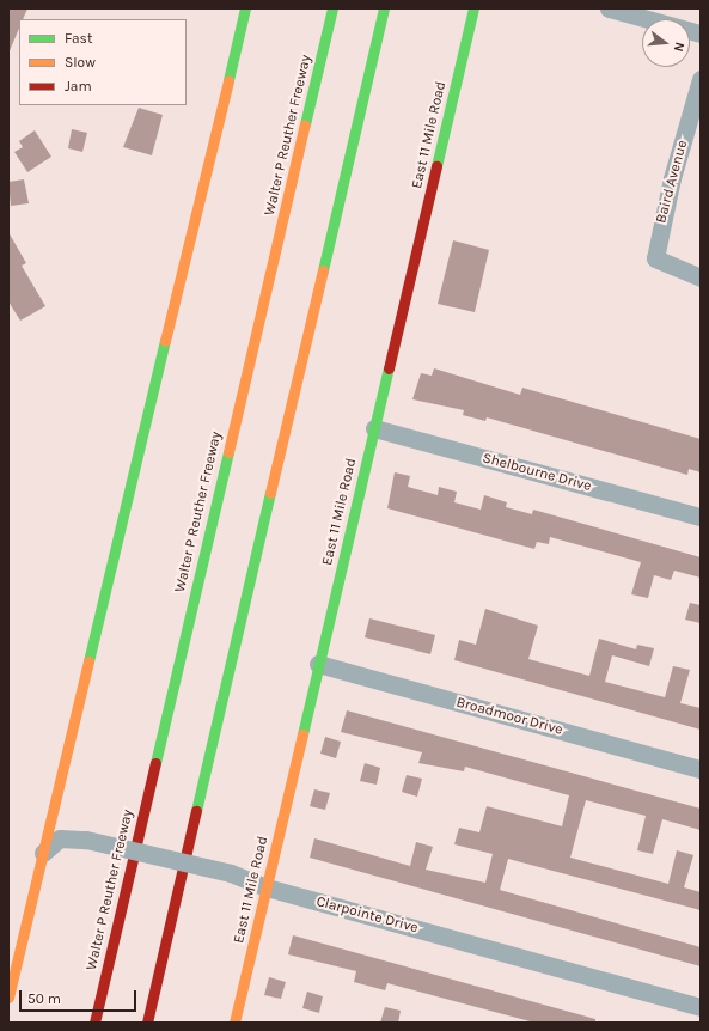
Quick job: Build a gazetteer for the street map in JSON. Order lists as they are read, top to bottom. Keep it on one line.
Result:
{"streets":{"main road":["Walter P Reuther Freeway","East 11 Mile Road"],"street":["Baird Avenue","Shelbourne Drive","Broadmoor Drive","Clarpointe Drive"]},"crossings":[["East 11 Mile Road","Shelbourne Drive"],["East 11 Mile Road","Broadmoor Drive"],["East 11 Mile Road","Clarpointe Drive"]],"legend":["Fast","Slow","Jam"],"scale_bar":"50 m","north":"right"}
